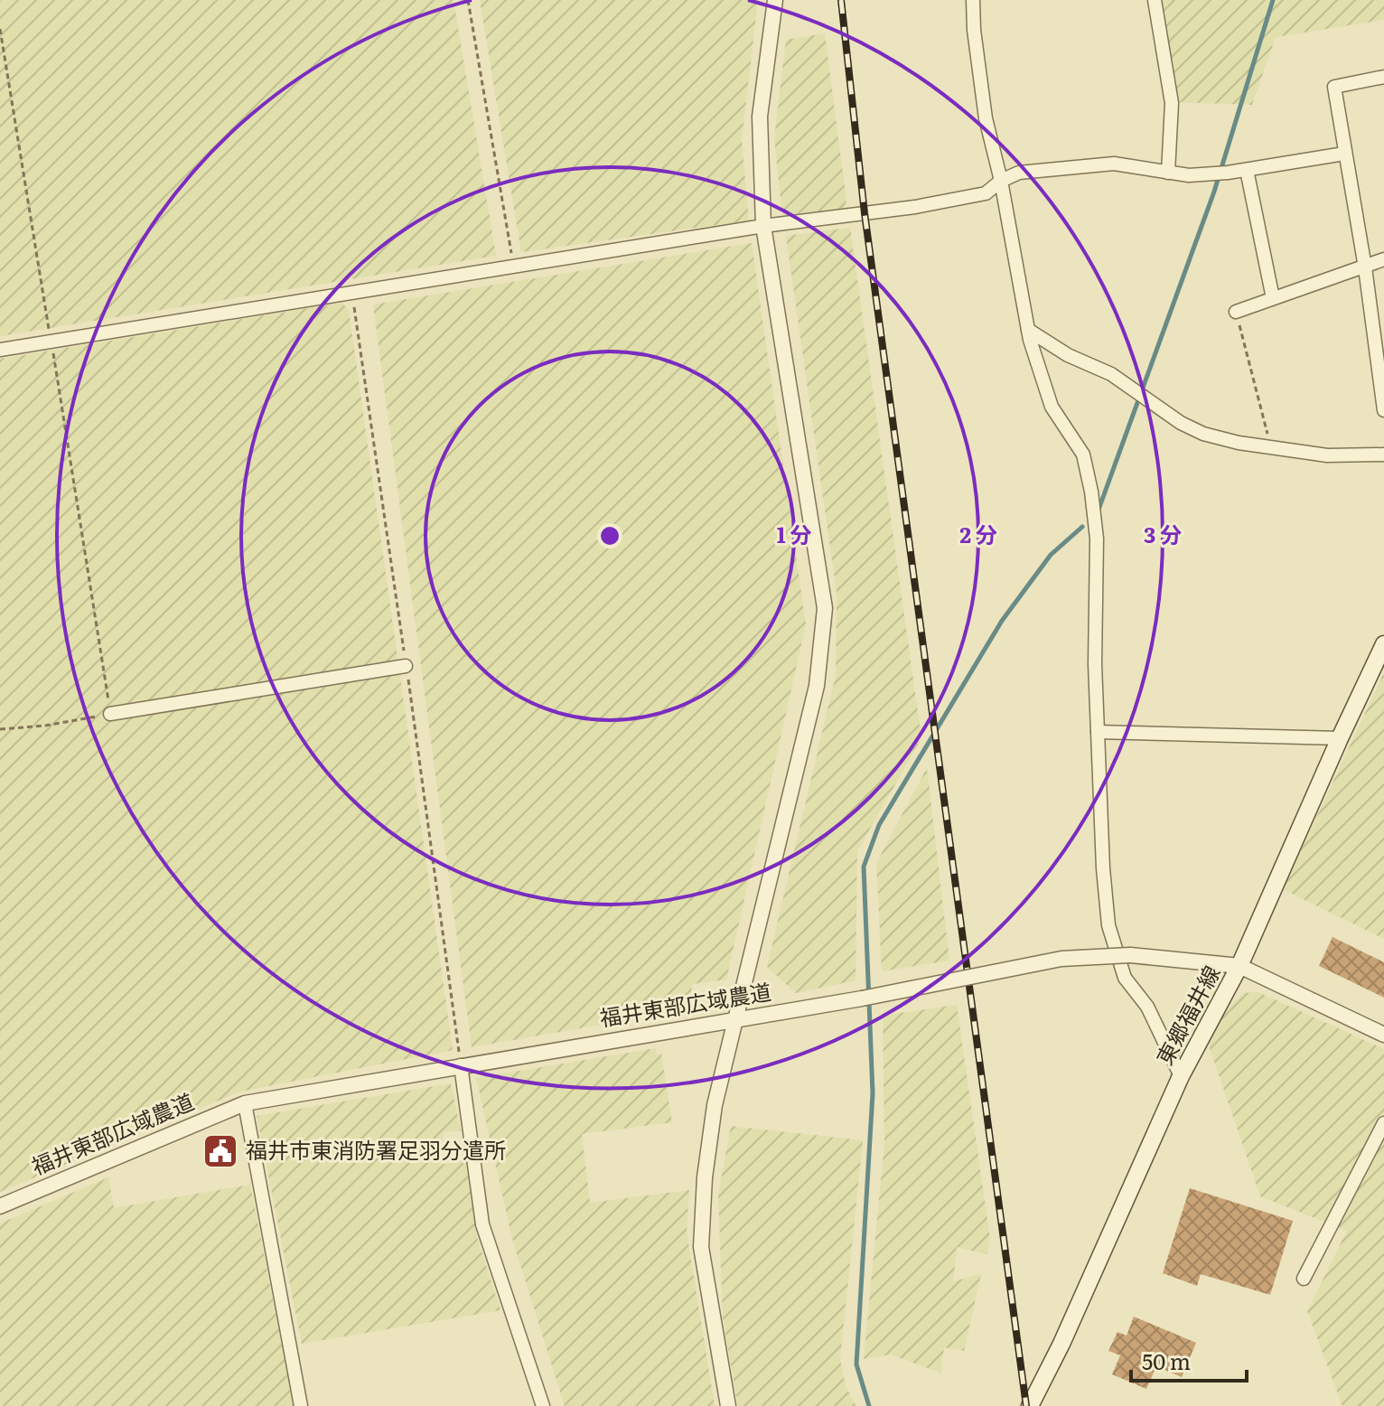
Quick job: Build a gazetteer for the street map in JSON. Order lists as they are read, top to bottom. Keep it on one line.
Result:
{"streets":{"main road":["東郷福井線"],"street":["福井東部広域農道"]},"crossings":[["福井東部広域農道","東郷福井線"]],"places":{"public building":["福井市東消防署足羽分遣所"]},"scale_bar":"50 m","rings":["1 分","2 分","3 分"]}
